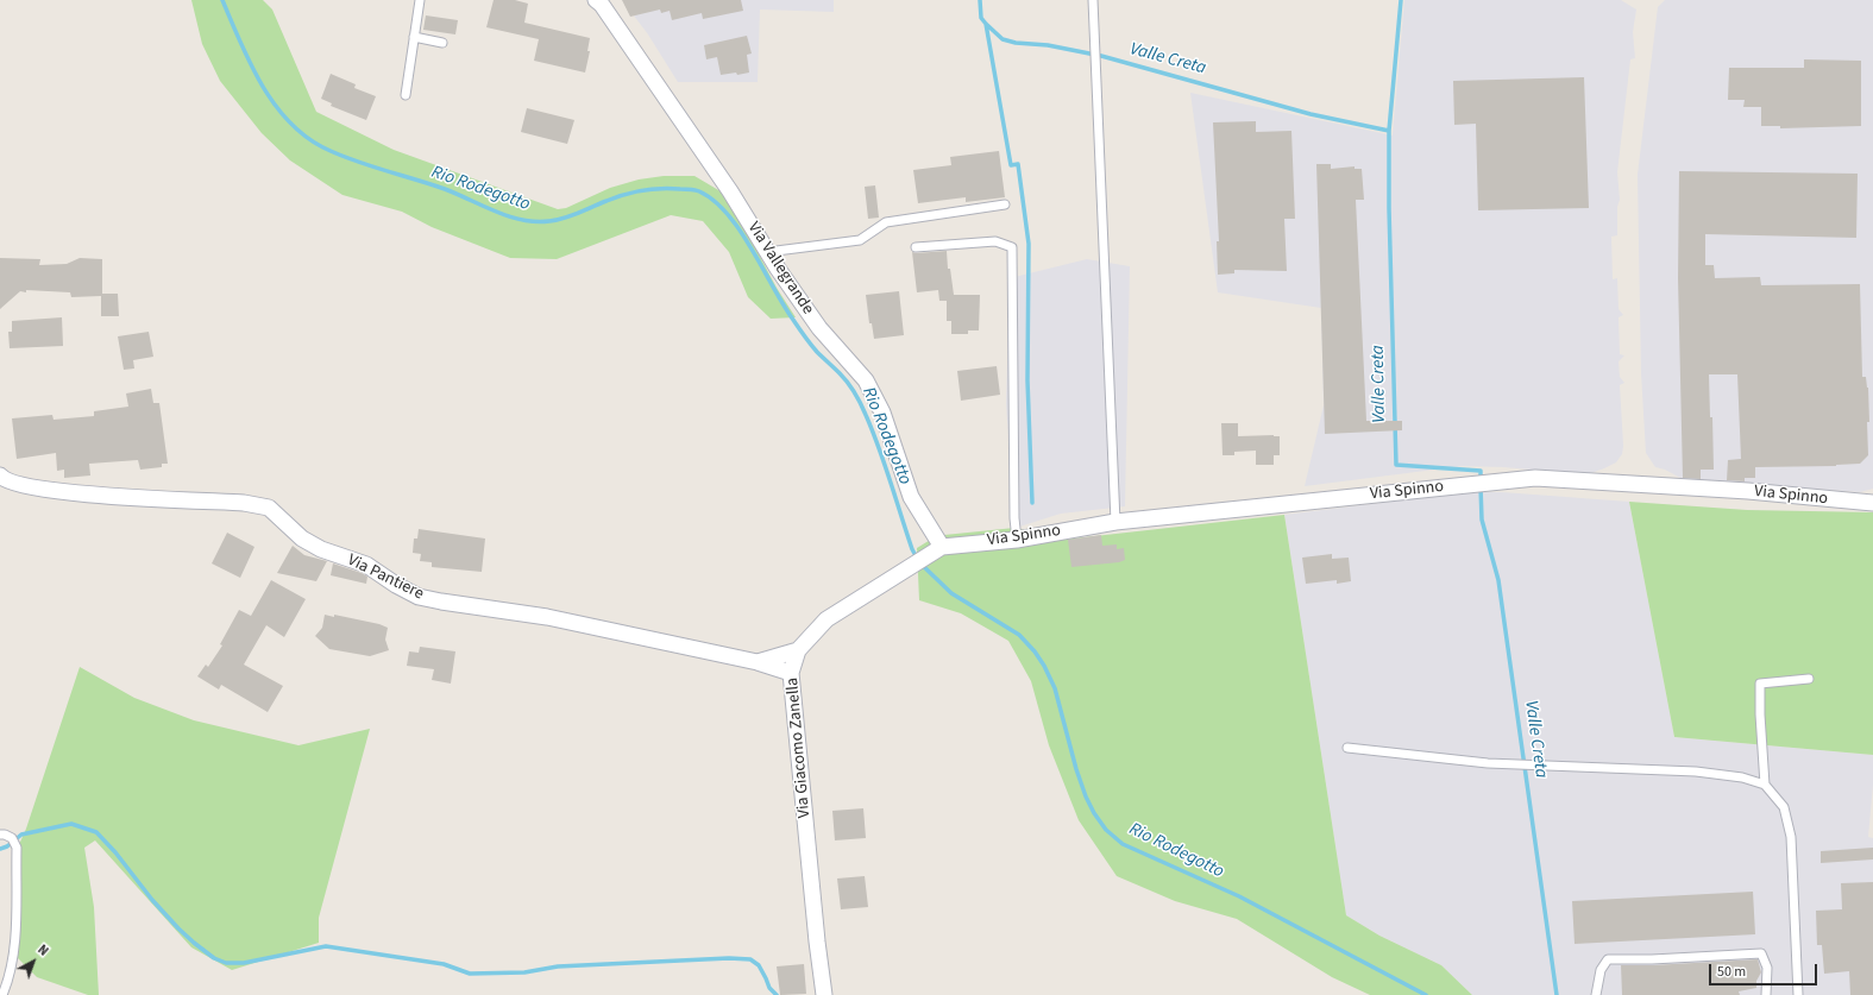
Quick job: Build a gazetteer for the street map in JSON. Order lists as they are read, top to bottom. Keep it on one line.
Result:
{"streets":{"street":["Via Vallegrande","Via Spinno","Via Pantiere","Via Giacomo Zanella"]},"crossings":[["Via Vallegrande","Via Spinno"],["Via Vallegrande","Via Giacomo Zanella"],["Via Spinno","Via Giacomo Zanella"],["Via Pantiere","Via Giacomo Zanella"]],"water":["Valle Creta","Rio Rodegotto"],"scale_bar":"50 m","north":"top right"}
